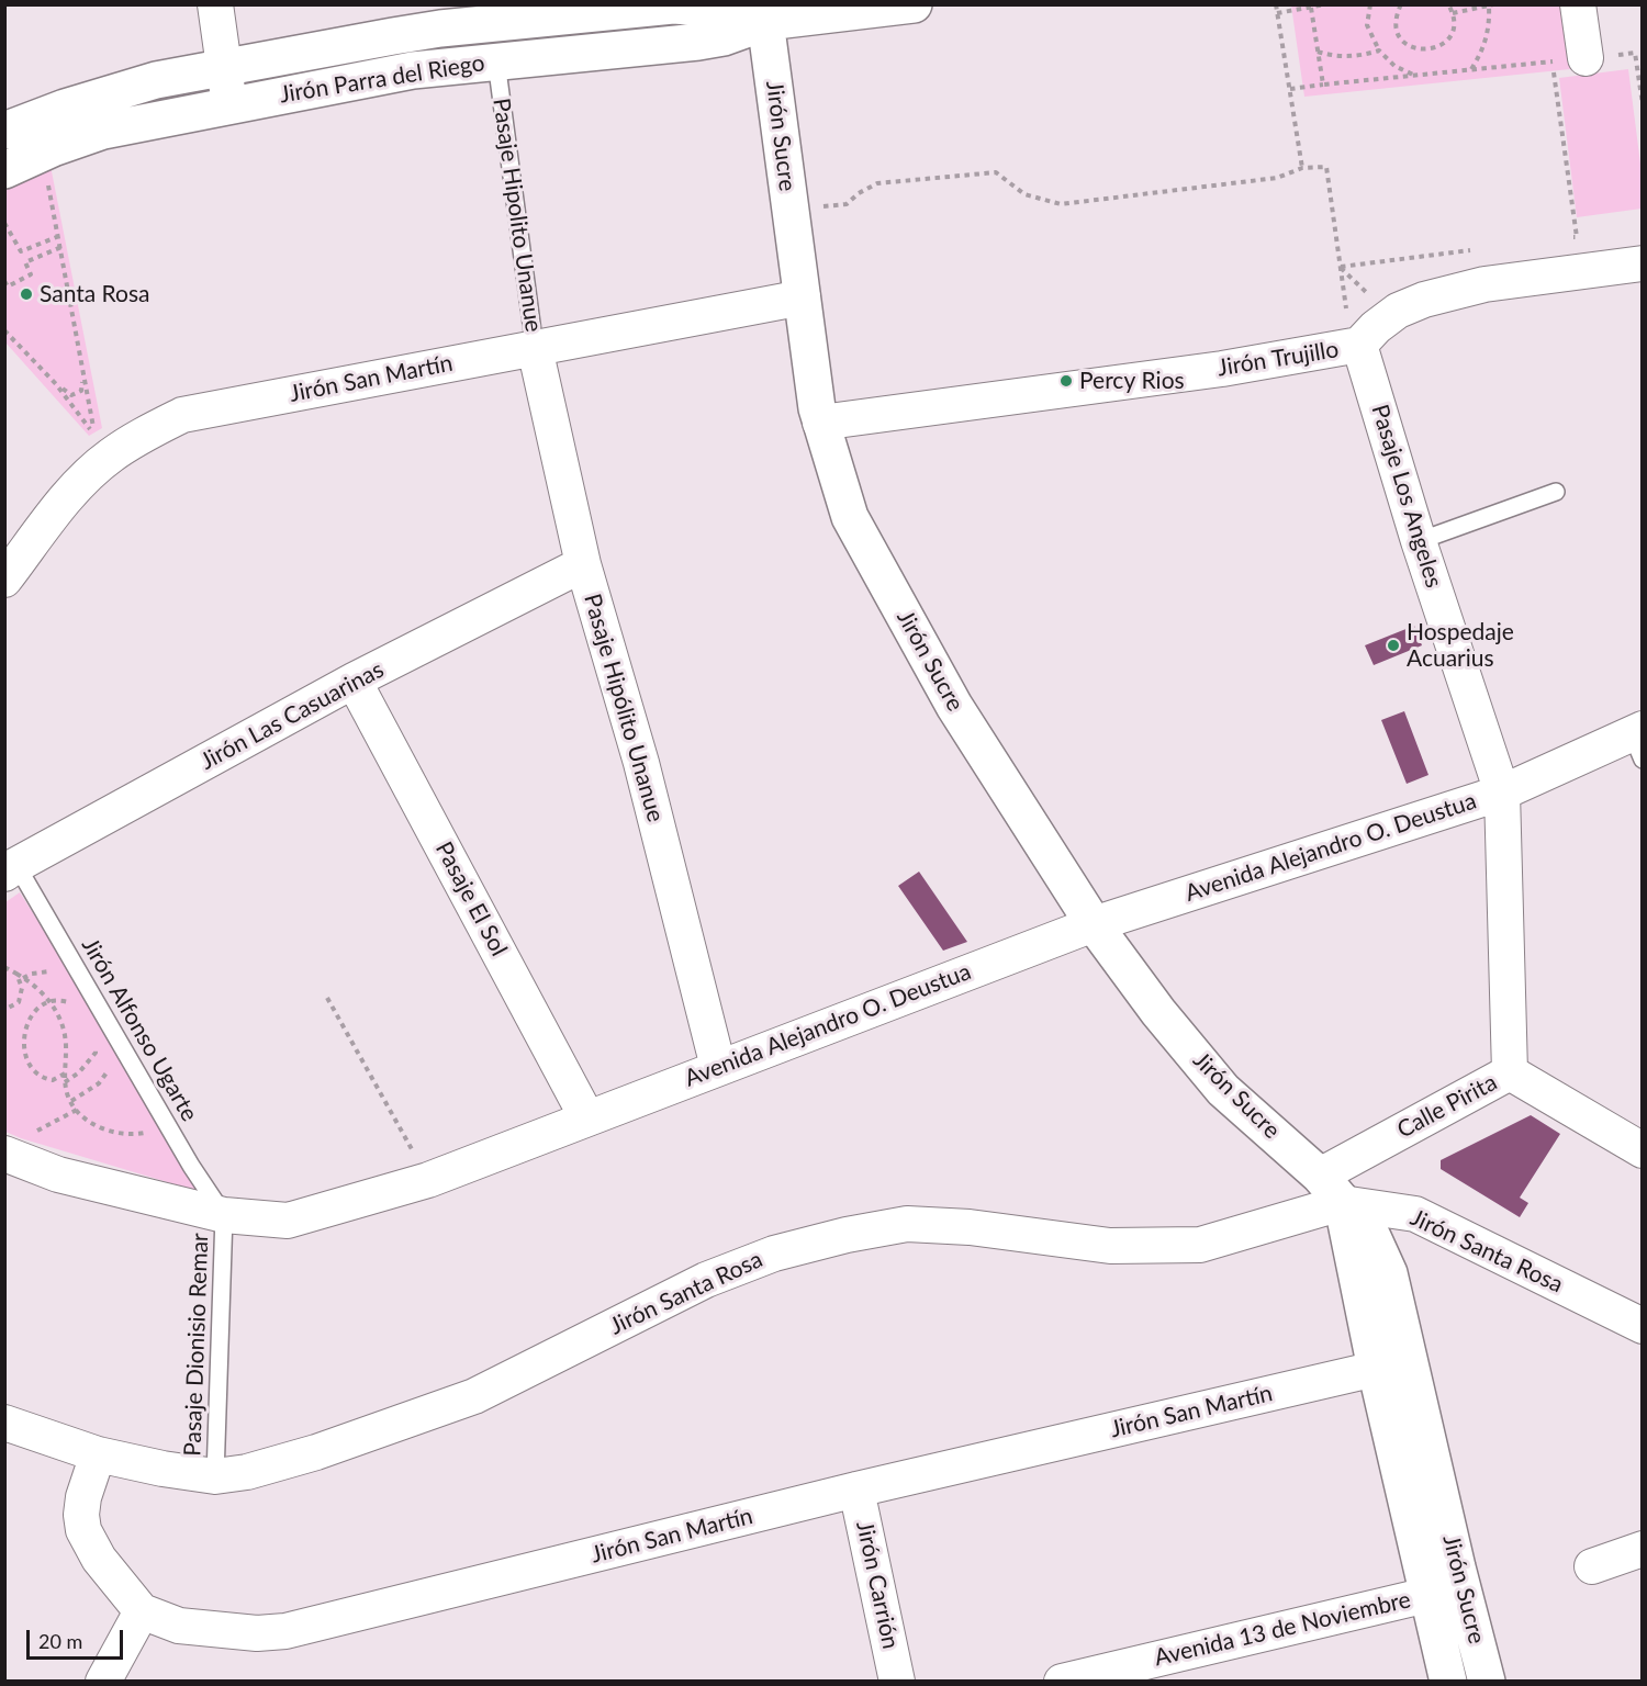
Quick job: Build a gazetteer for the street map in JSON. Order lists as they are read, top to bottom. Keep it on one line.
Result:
{"streets":{"street":["Jirón Parra del Riego","Jirón Sucre","Pasaje Hipolito Unanue","Jirón Trujillo","Jirón San Martín","Pasaje Los Angeles","Pasaje Hipólito Unanue","Jirón Las Casuarinas","Avenida Alejandro O. Deustua","Pasaje El Sol","Calle Pirita","Jirón Santa Rosa","Jirón Carrión","Avenida 13 de Noviembre"],"lane":["Jirón Alfonso Ugarte","Pasaje Dionisio Remar"]},"crossings":[["Jirón Parra del Riego","Jirón Sucre"],["Jirón Parra del Riego","Pasaje Hipolito Unanue"],["Jirón Sucre","Jirón Trujillo"],["Jirón Sucre","Jirón San Martín"],["Jirón Sucre","Avenida Alejandro O. Deustua"],["Jirón Sucre","Calle Pirita"],["Jirón Sucre","Jirón Santa Rosa"],["Jirón Sucre","Avenida 13 de Noviembre"],["Pasaje Hipolito Unanue","Jirón San Martín"],["Pasaje Hipolito Unanue","Pasaje Hipólito Unanue"],["Jirón Trujillo","Pasaje Los Angeles"],["Jirón San Martín","Pasaje Hipólito Unanue"],["Jirón San Martín","Jirón Santa Rosa"],["Jirón San Martín","Jirón Carrión"],["Pasaje Los Angeles","Avenida Alejandro O. Deustua"],["Pasaje Los Angeles","Calle Pirita"],["Pasaje Hipólito Unanue","Jirón Las Casuarinas"],["Pasaje Hipólito Unanue","Avenida Alejandro O. Deustua"],["Jirón Las Casuarinas","Pasaje El Sol"],["Jirón Las Casuarinas","Jirón Alfonso Ugarte"],["Avenida Alejandro O. Deustua","Pasaje El Sol"],["Avenida Alejandro O. Deustua","Jirón Alfonso Ugarte"],["Avenida Alejandro O. Deustua","Pasaje Dionisio Remar"],["Jirón Alfonso Ugarte","Pasaje Dionisio Remar"],["Jirón Santa Rosa","Pasaje Dionisio Remar"]],"places":["Santa Rosa","Percy Rios","Hospedaje Acuarius"],"scale_bar":"20 m"}
